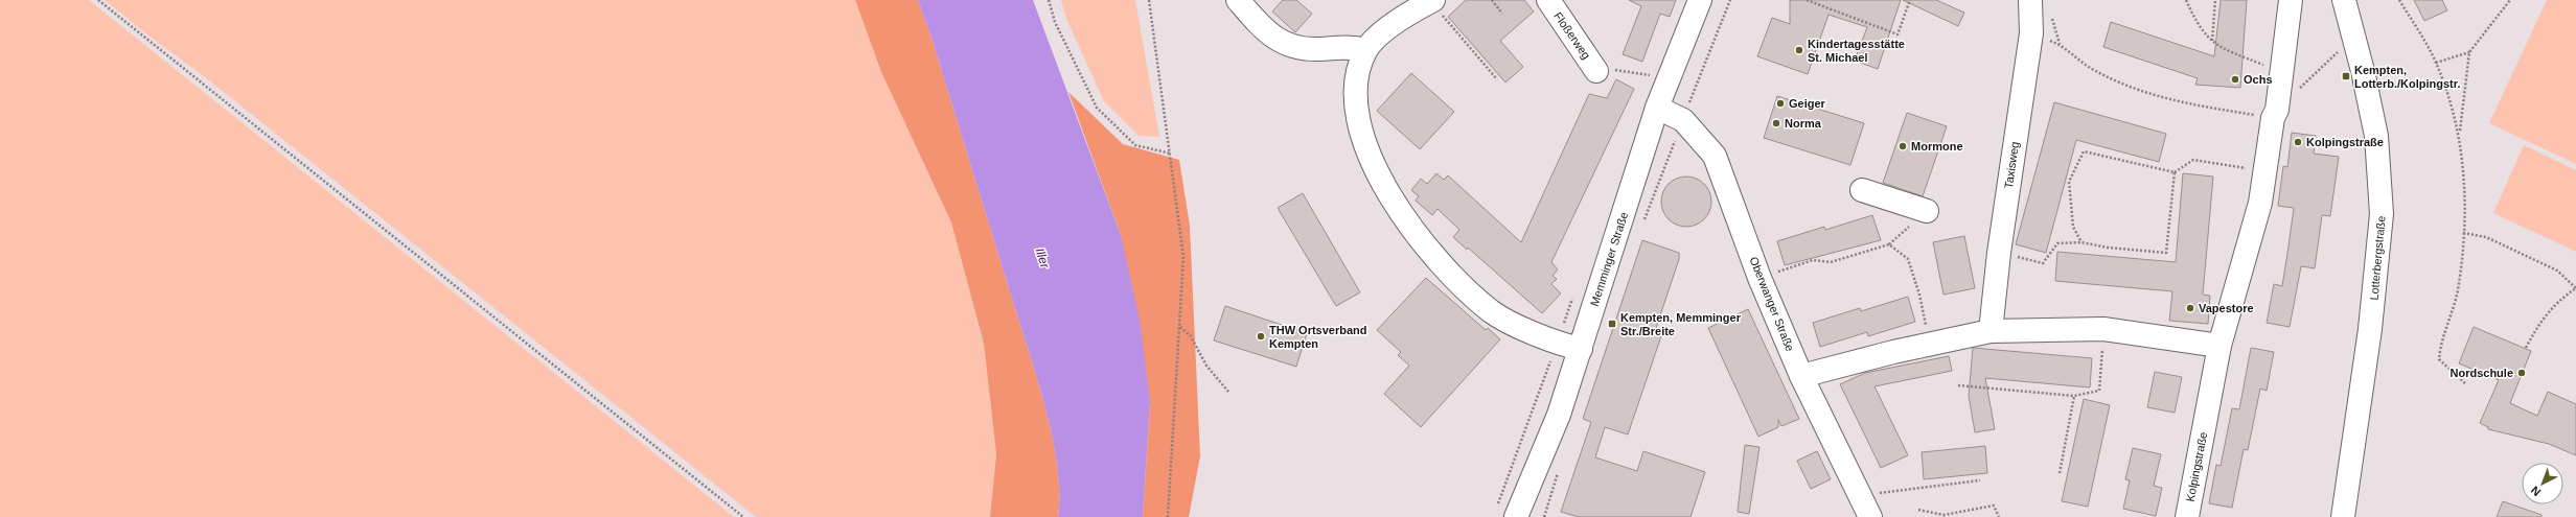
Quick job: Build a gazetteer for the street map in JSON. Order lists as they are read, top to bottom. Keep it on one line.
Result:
{"streets":{"street":["Floßerweg","Taxisweg","Lotterbergstraße","Memminger Straße","Oberwanger Straße","Kolpingstraße"]},"crossings":[["Memminger Straße","Oberwanger Straße"]],"water":["Iller"],"places":{"other":["Kindertagesstätte St. Michael","Ochs","Geiger","Norma","Kolpingstraße","Mormone","Vapestore","THW Ortsverband Kempten","Nordschule"],"transit":["Kempten, Lotterb./Kolpingstr.","Kempten, Memminger Str./Breite"]},"north":"bottom left"}
